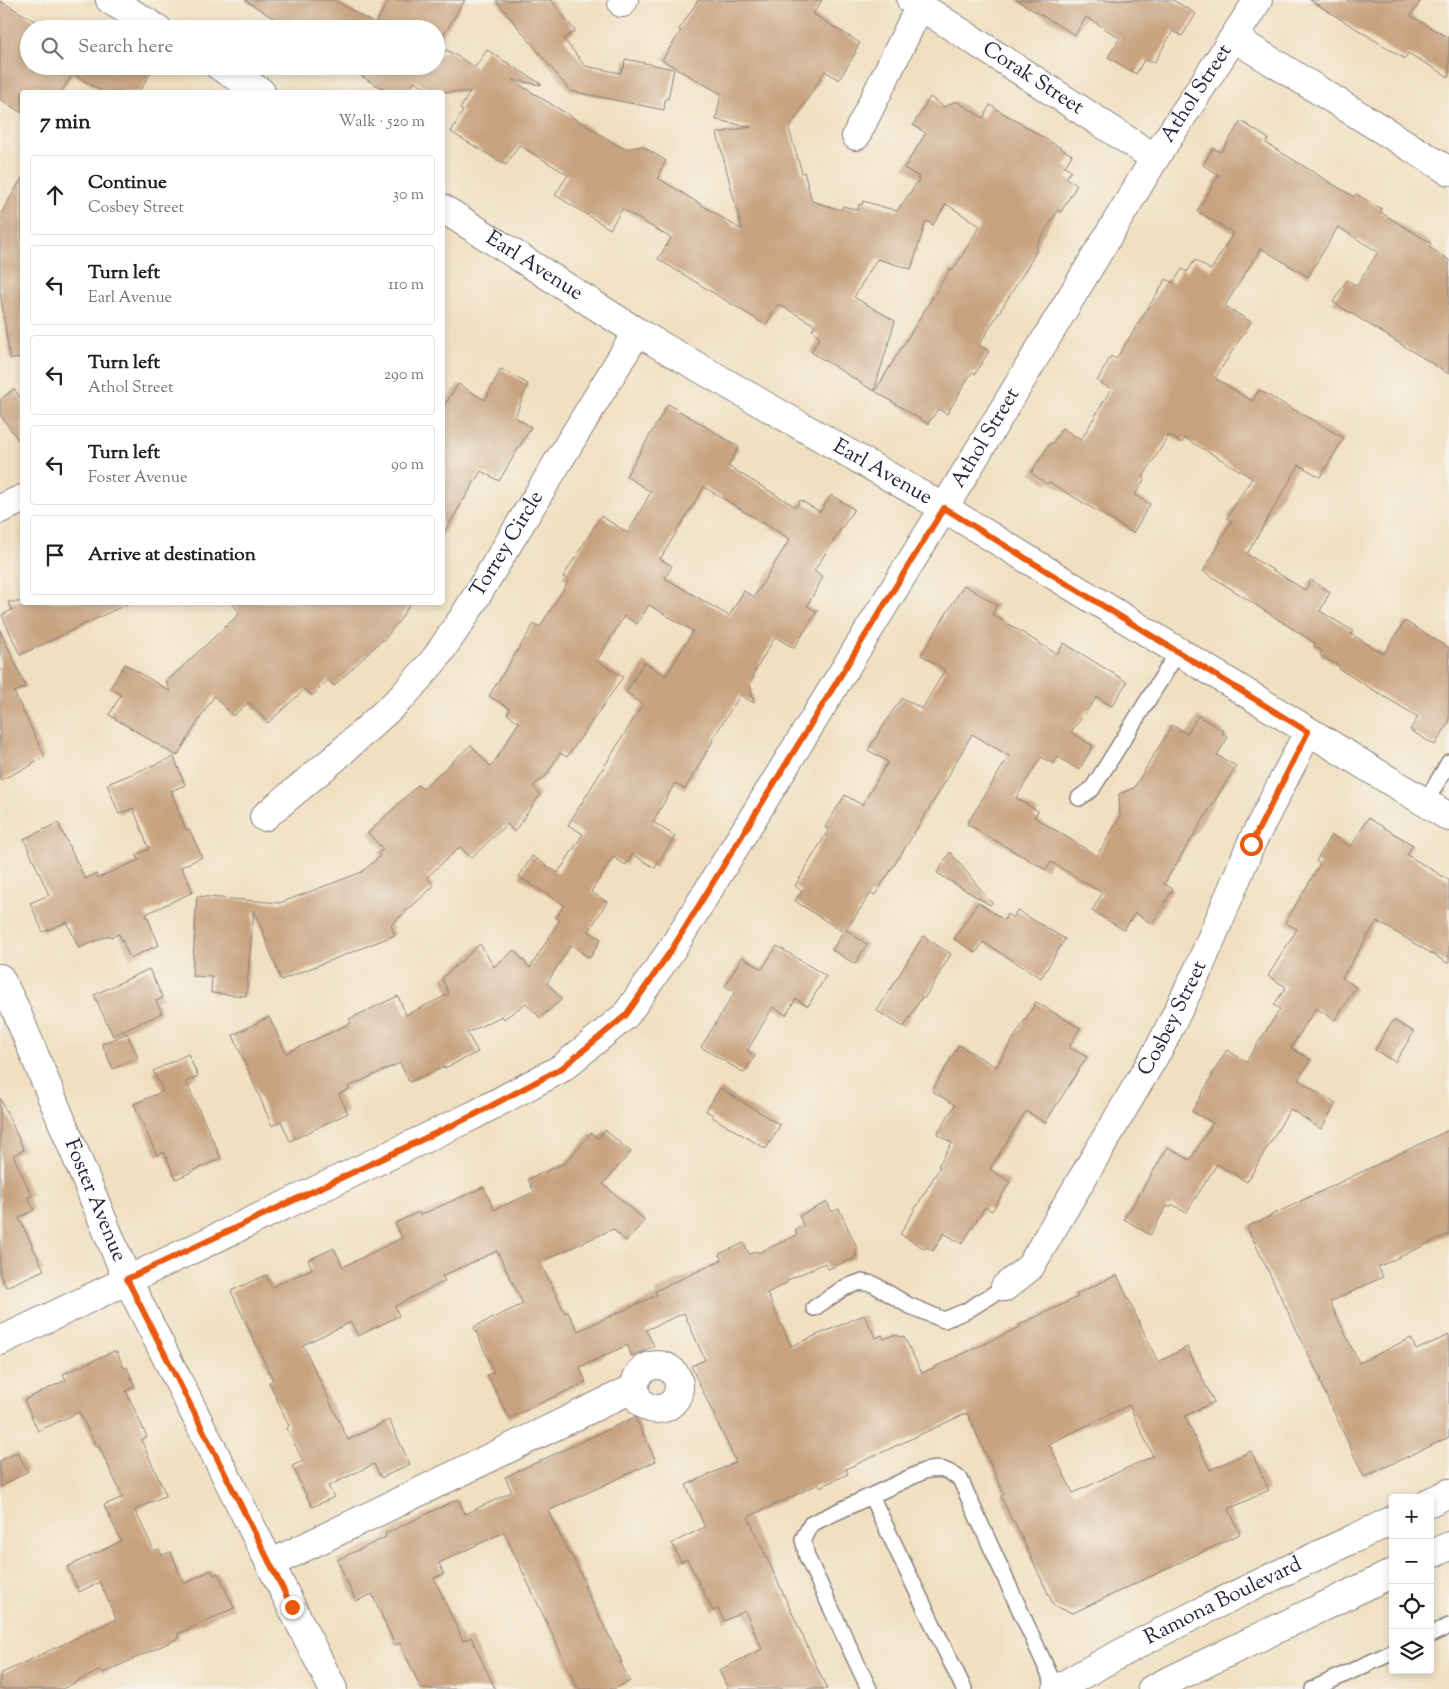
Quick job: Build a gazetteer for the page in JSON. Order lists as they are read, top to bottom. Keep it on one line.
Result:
{"streets":{"street":["Corak Street","Athol Street","Earl Avenue","Torrey Circle","Cosbey Street","Foster Avenue","Ramona Boulevard"]},"crossings":[["Corak Street","Athol Street"],["Athol Street","Earl Avenue"],["Athol Street","Foster Avenue"],["Earl Avenue","Torrey Circle"],["Earl Avenue","Cosbey Street"]],"page":{"search":"Search here","heading":["7 min","Walk · 520 m"],"list":[["Continue","Cosbey Street","30 m"],["Turn left","Earl Avenue","110 m"],["Turn left","Athol Street","290 m"],["Turn left","Foster Avenue","90 m"],"Arrive at destination"],"map_buttons":["+","−"]}}
